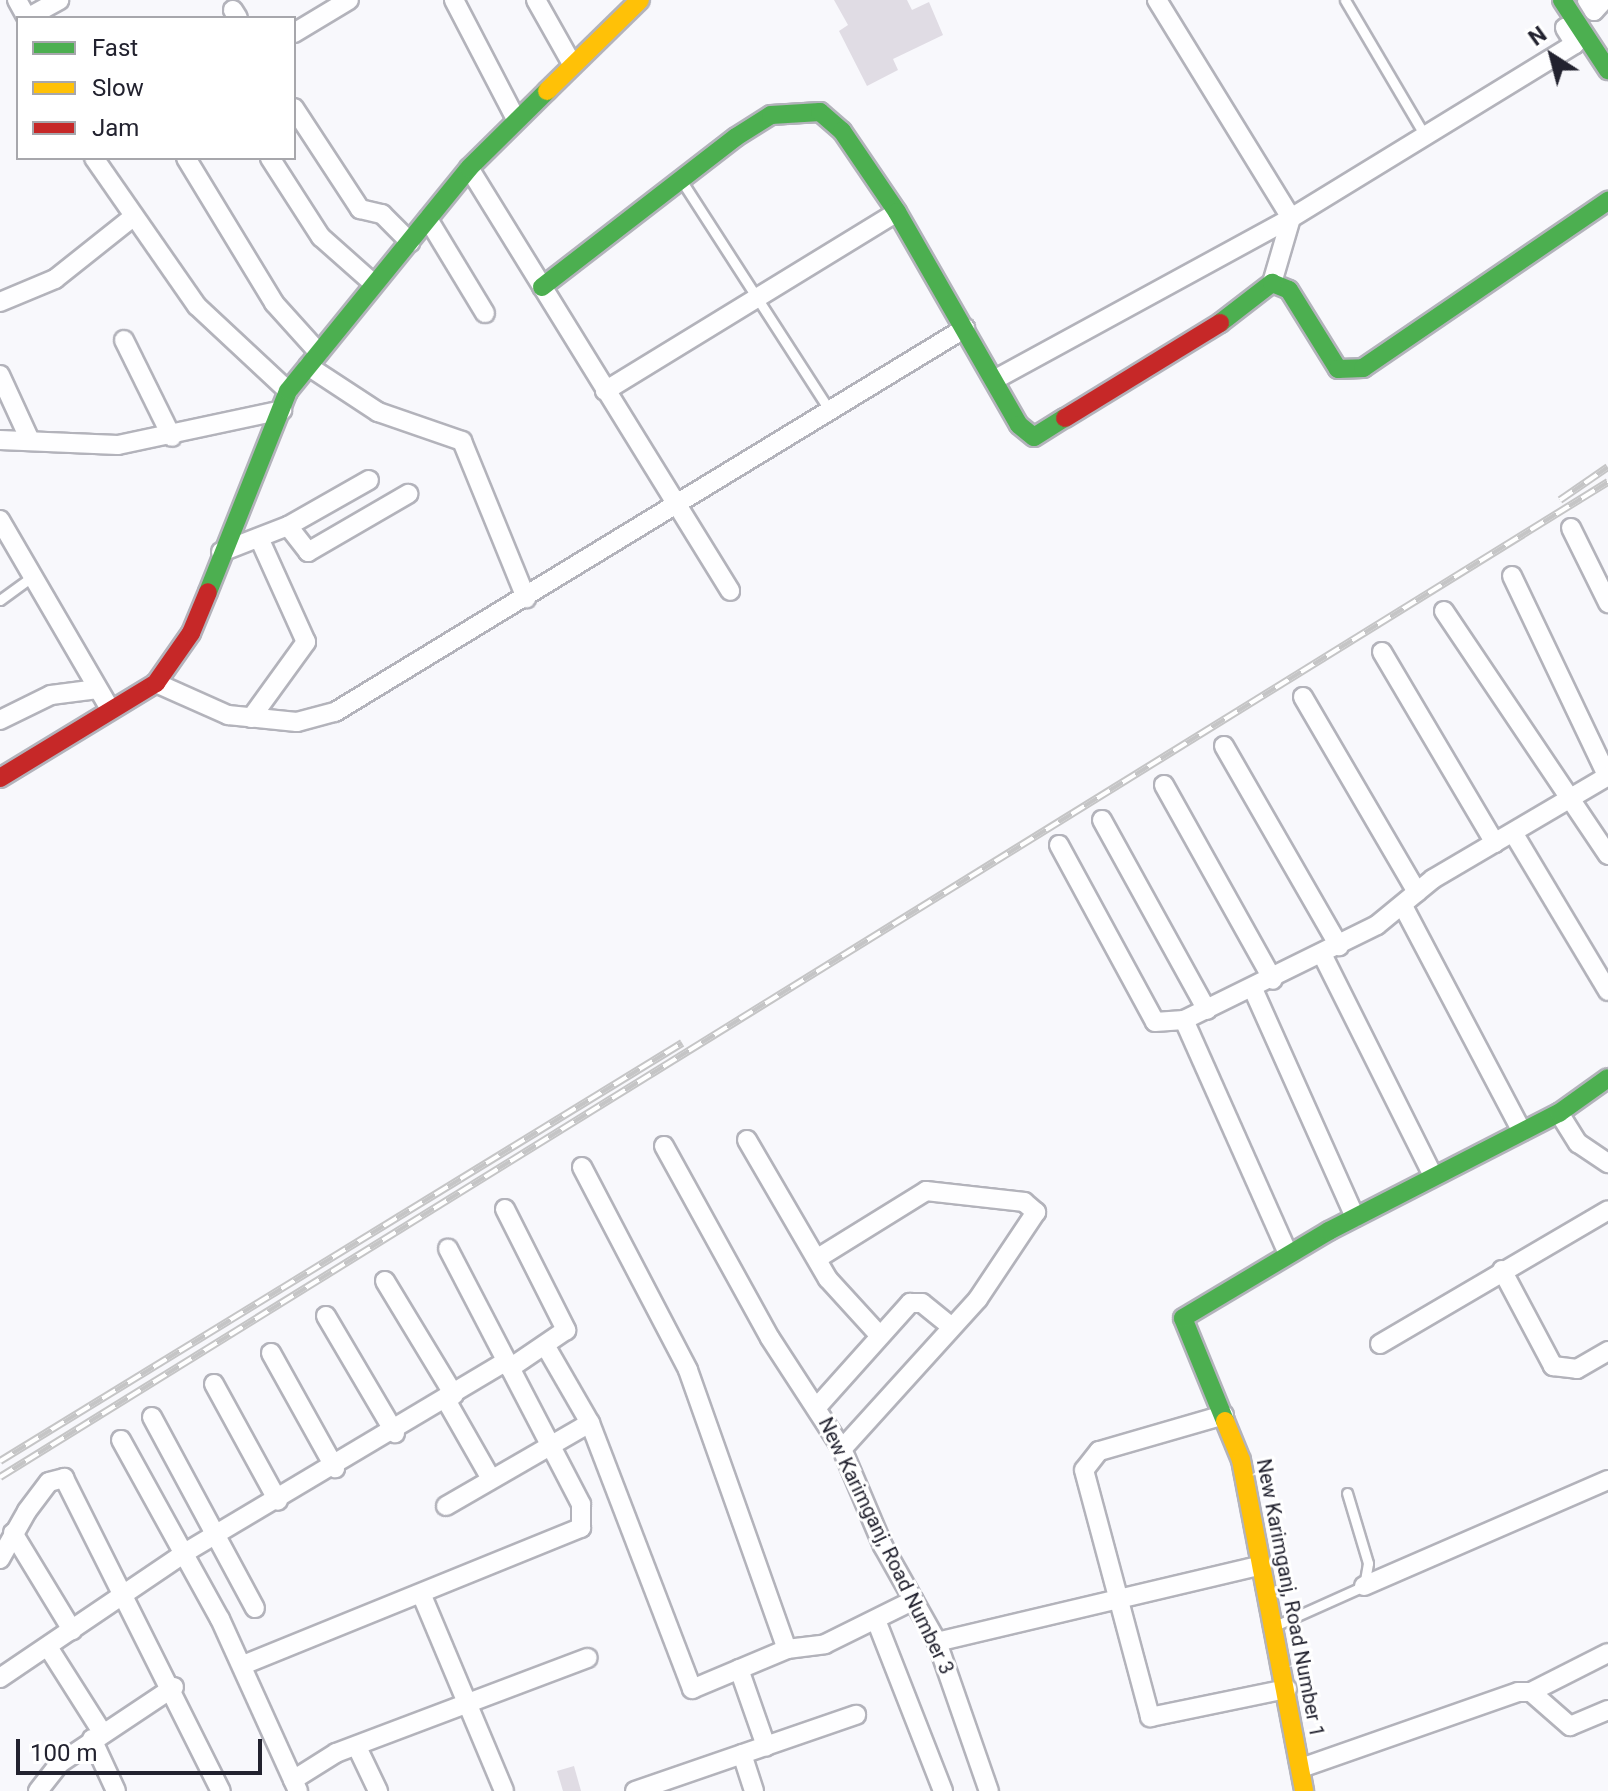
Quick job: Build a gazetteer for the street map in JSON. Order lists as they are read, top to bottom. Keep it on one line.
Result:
{"streets":{"main road":["New Karimganj, Road Number 1"],"street":["New Karimganj, Road Number 3"]},"legend":["Fast","Slow","Jam"],"scale_bar":"100 m","north":"top left"}
